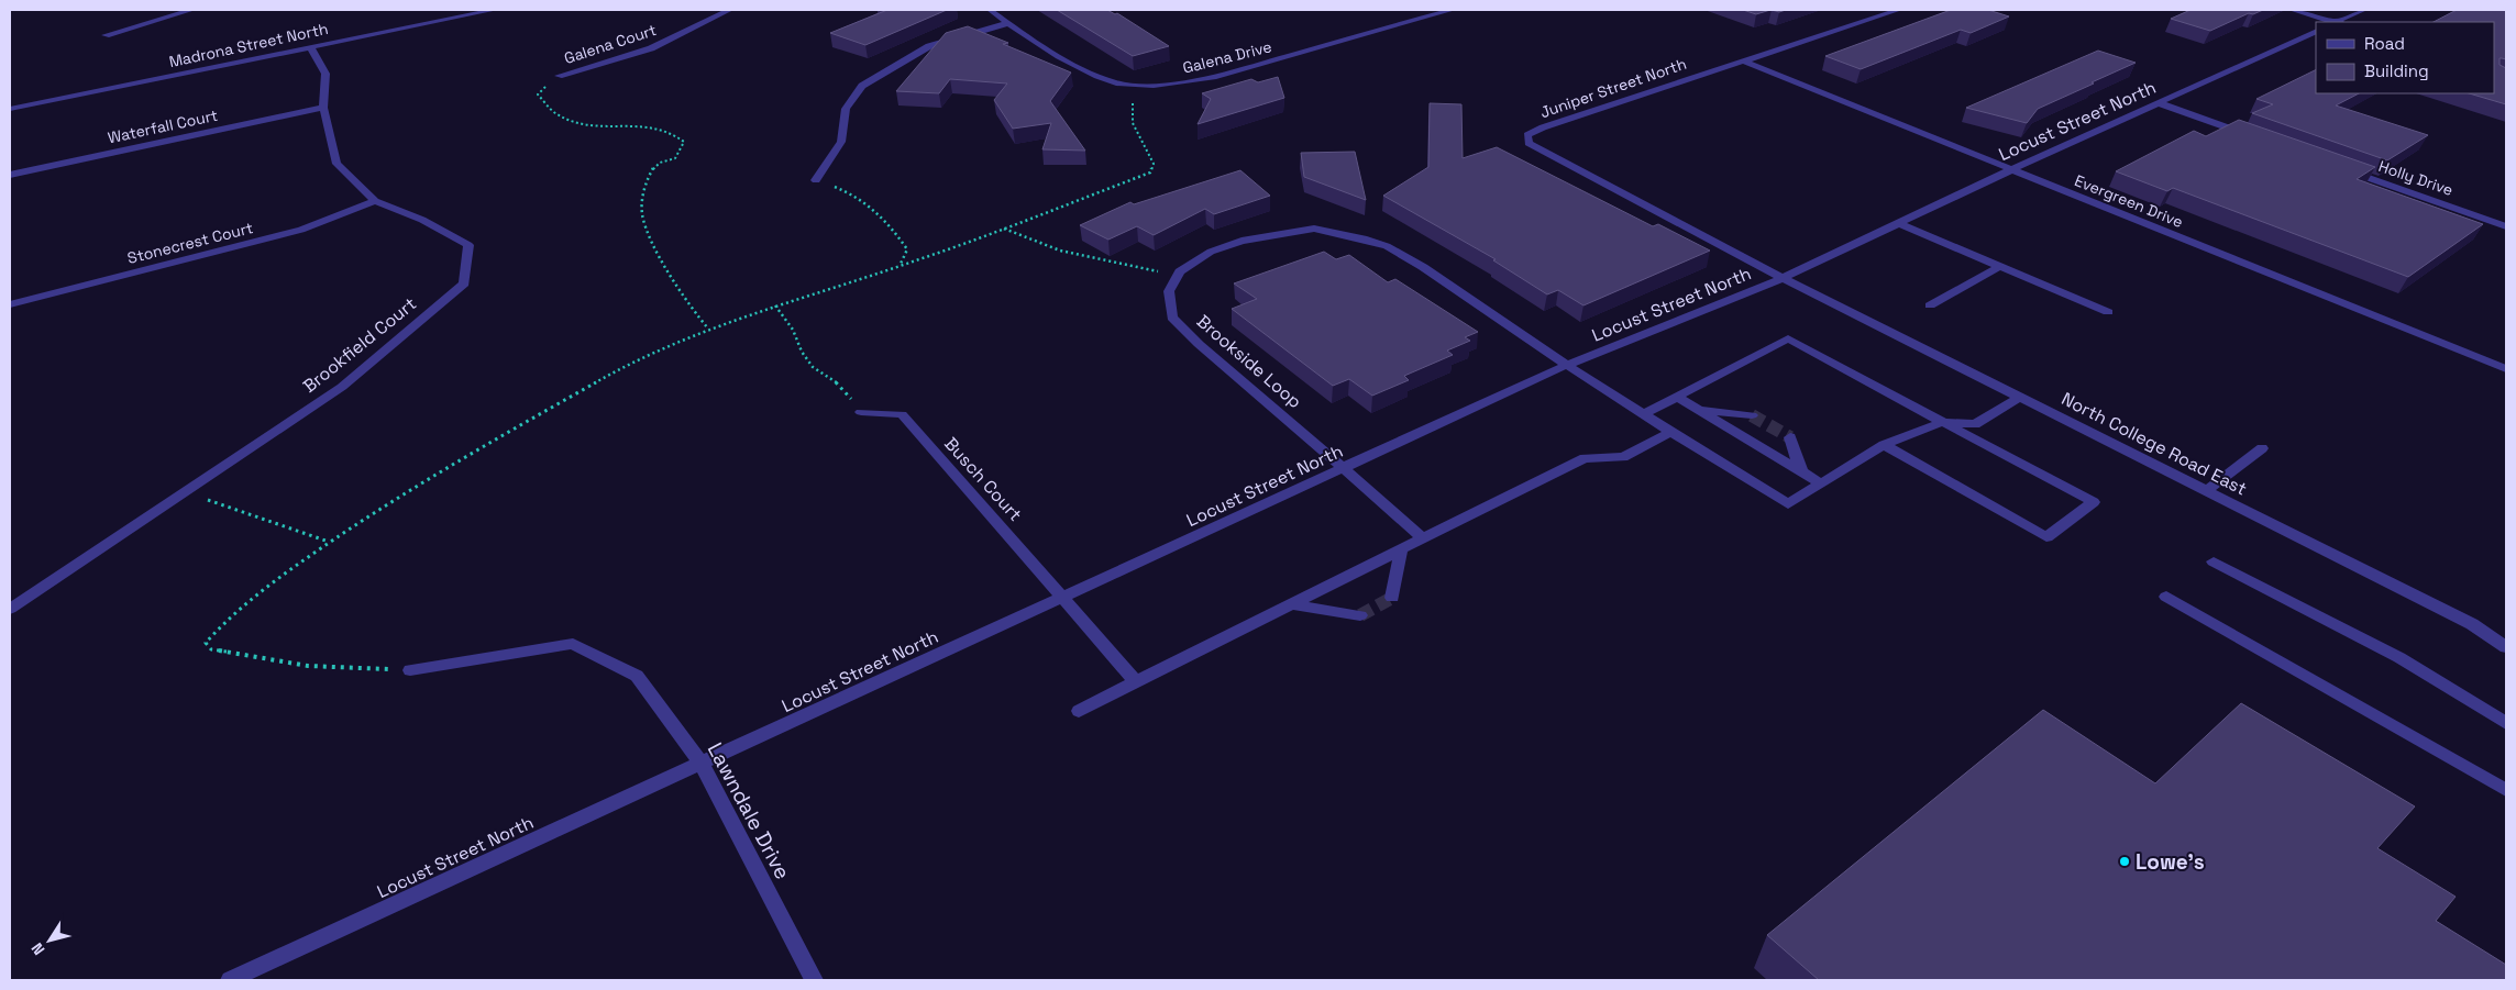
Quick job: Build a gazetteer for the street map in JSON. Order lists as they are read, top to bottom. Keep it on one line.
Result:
{"streets":{"street":["Galena Court","Madrona Street North","Galena Drive","Juniper Street North","Locust Street North","Waterfall Court","Holly Drive","Evergreen Drive","Stonecrest Court","Brookfield Court","Brookside Loop","North College Road East","Busch Court","Lawndale Drive"]},"crossings":[["Madrona Street North","Brookfield Court"],["Juniper Street North","Locust Street North"],["Juniper Street North","Evergreen Drive"],["Juniper Street North","North College Road East"],["Locust Street North","Evergreen Drive"],["Locust Street North","Brookside Loop"],["Locust Street North","North College Road East"],["Locust Street North","Busch Court"],["Locust Street North","Lawndale Drive"],["Waterfall Court","Brookfield Court"],["Stonecrest Court","Brookfield Court"]],"places":["Lowe's"],"legend":["Road","Building"],"north":"bottom left"}
